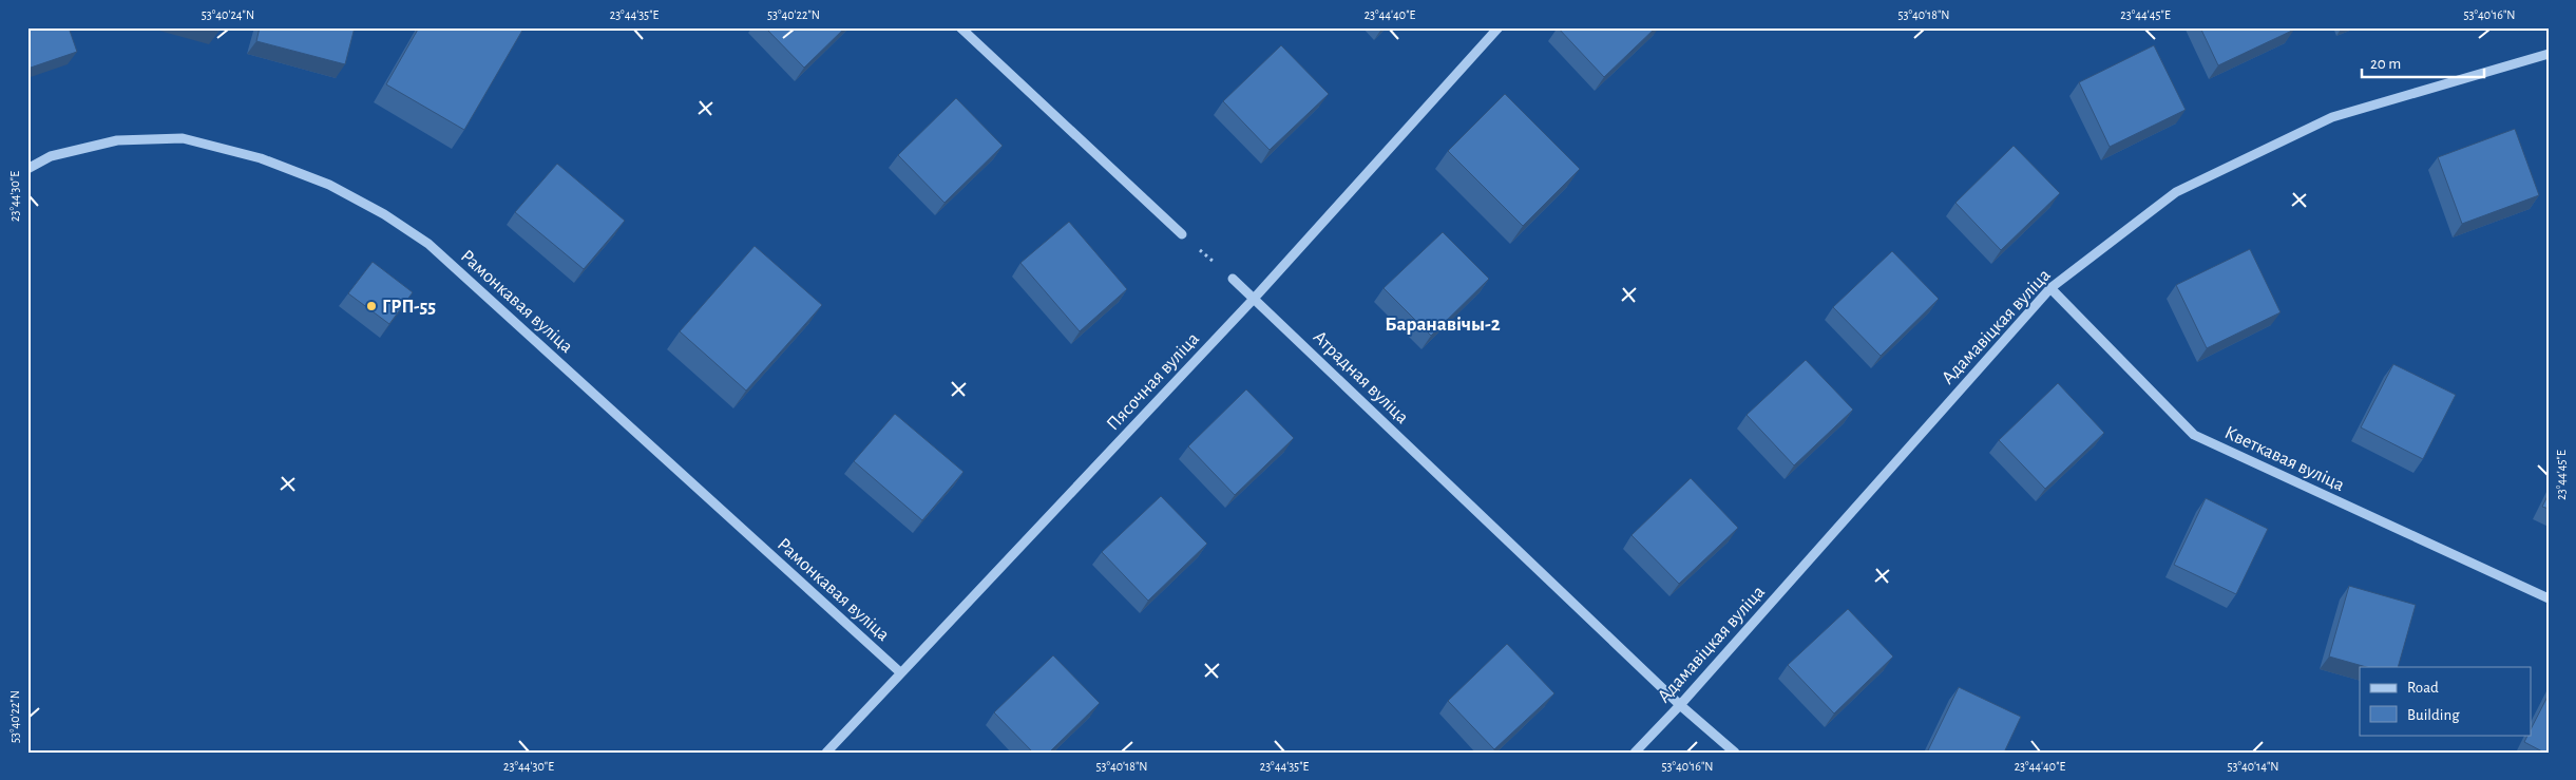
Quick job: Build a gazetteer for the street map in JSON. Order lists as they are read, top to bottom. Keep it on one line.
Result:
{"streets":{"street":["Рамонкавая вуліца","Адамавіцкая вуліца","Атрадная вуліца","Пясочная вуліца","Кветкавая вуліца"]},"crossings":[["Рамонкавая вуліца","Пясочная вуліца"],["Адамавіцкая вуліца","Атрадная вуліца"],["Адамавіцкая вуліца","Кветкавая вуліца"],["Атрадная вуліца","Пясочная вуліца"]],"districts":["Баранавічы-2"],"places":["ГРП-55"],"legend":["Road","Building"],"scale_bar":"20 m","coordinates":["53°40'24\"N","23°44'35\"E","53°40'22\"N","23°44'40\"E","53°40'18\"N","23°44'45\"E","53°40'16\"N","23°44'30\"E","53°40'14\"N"]}
